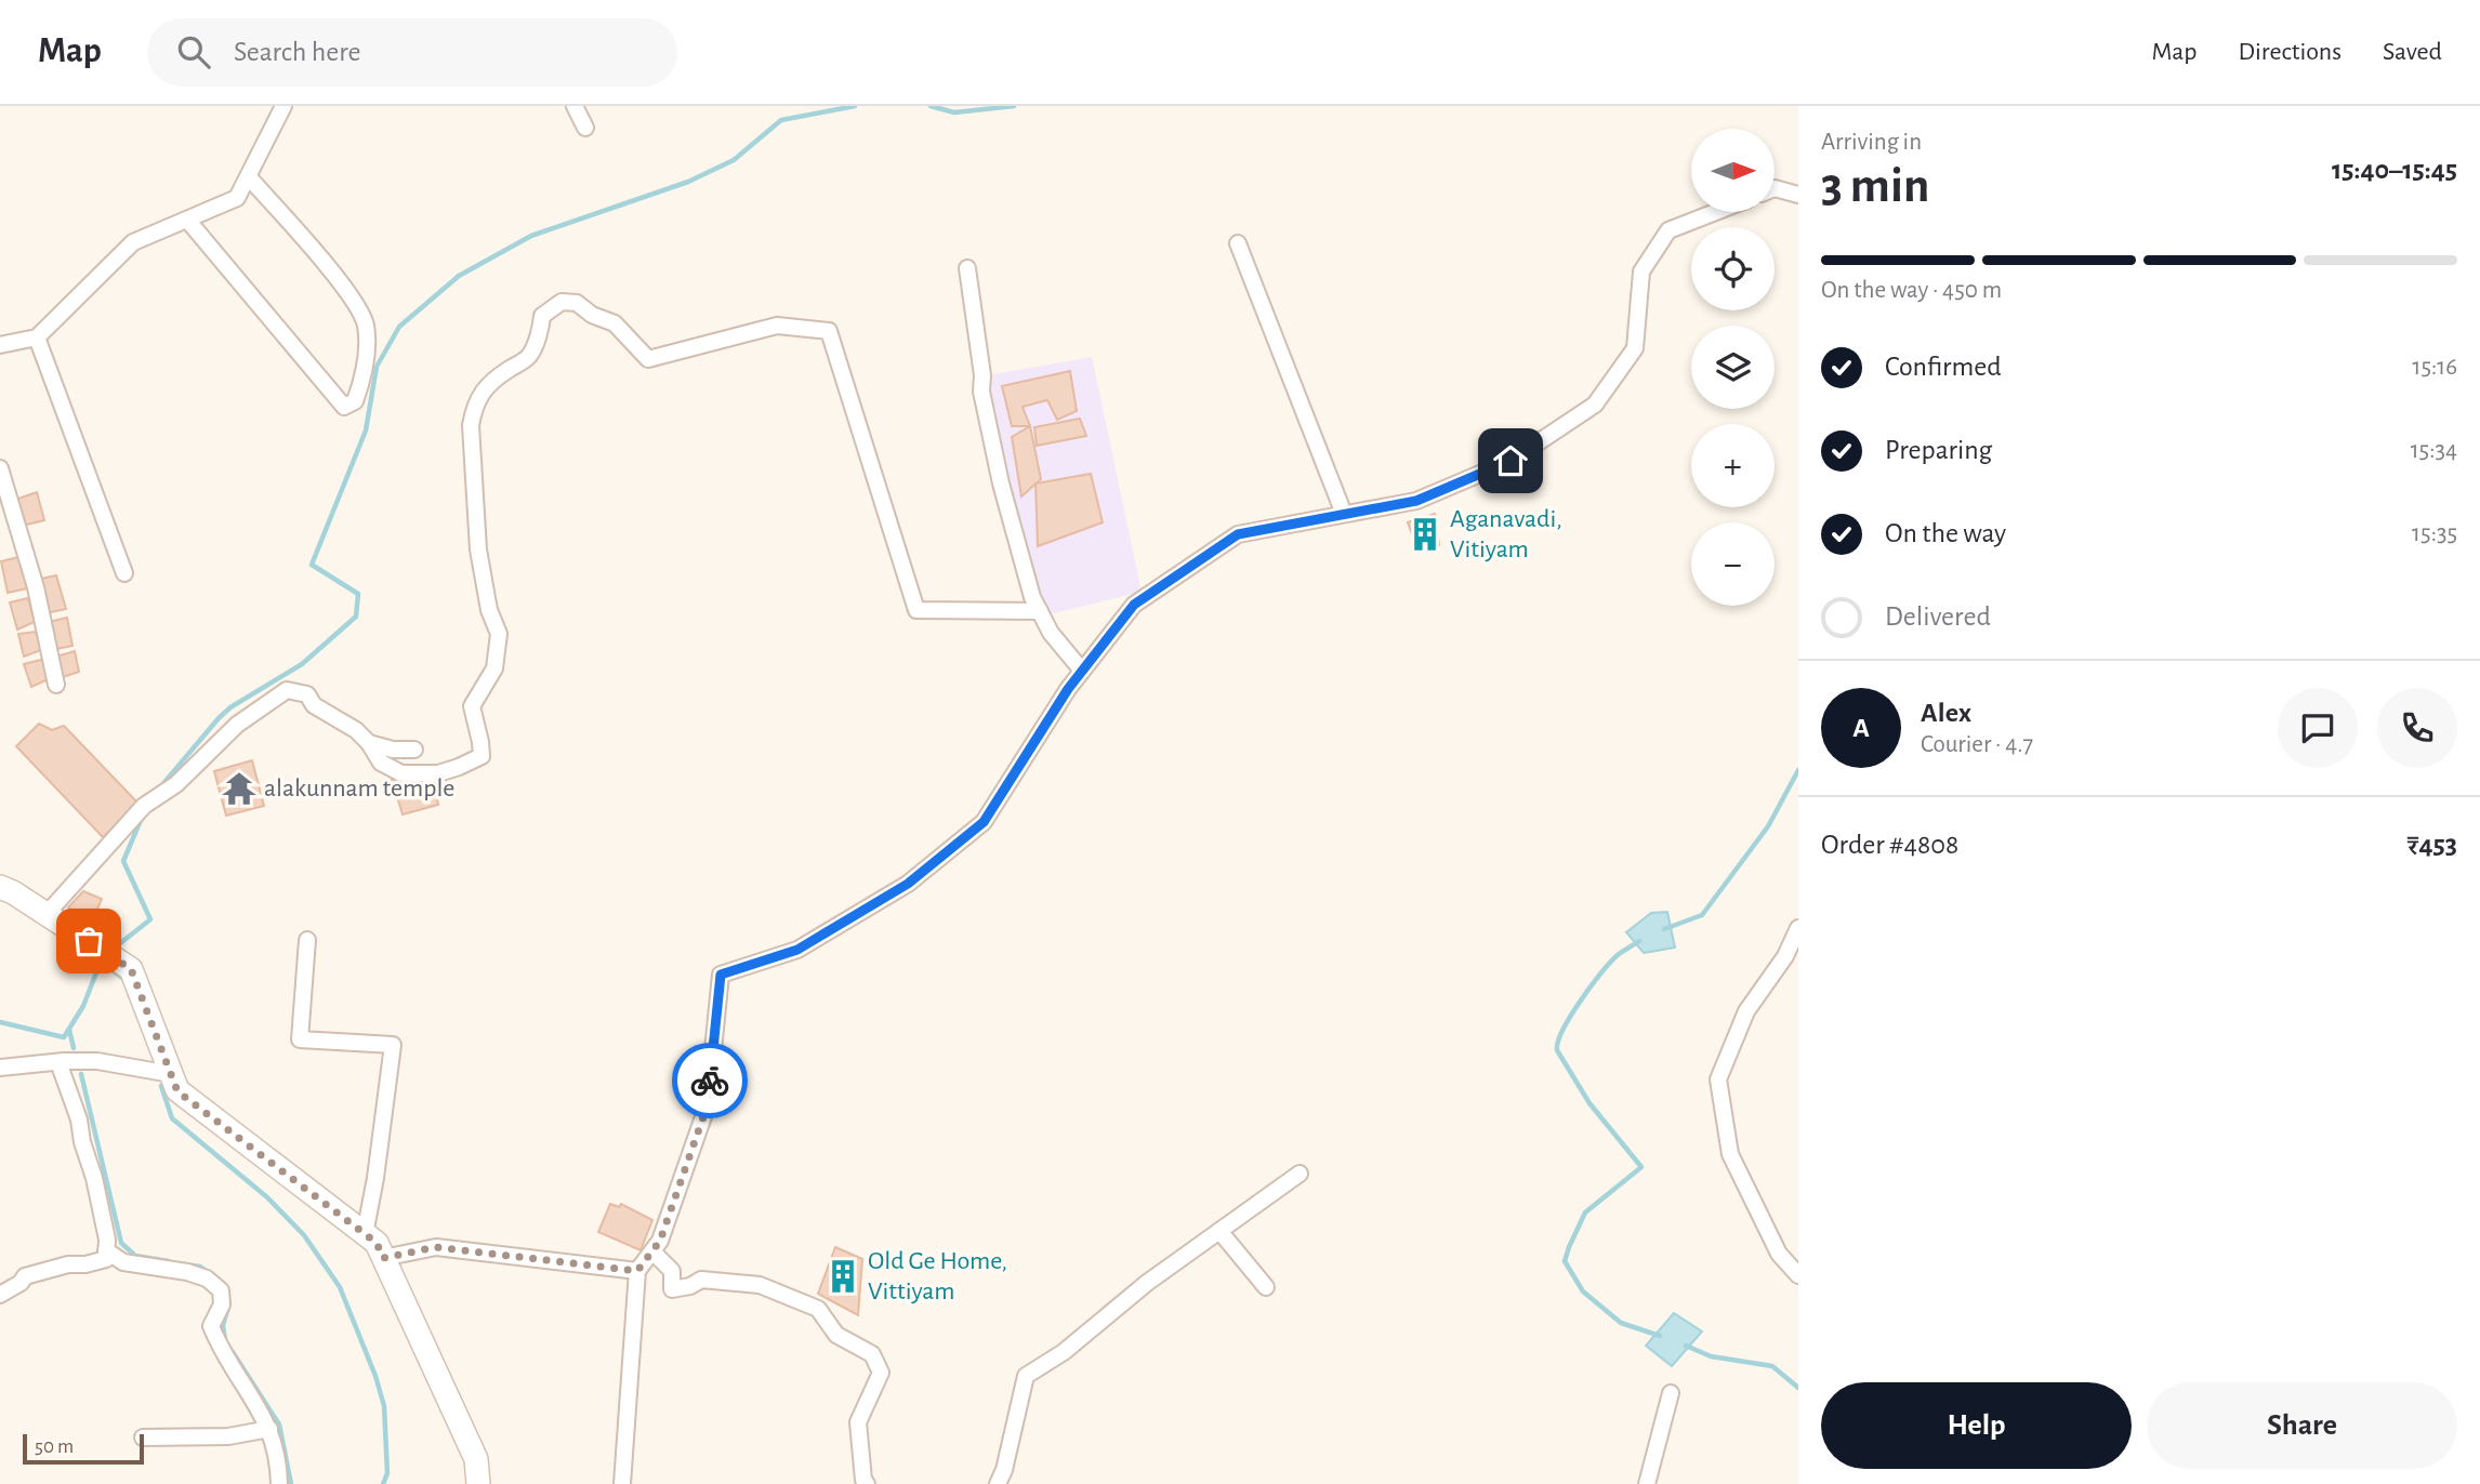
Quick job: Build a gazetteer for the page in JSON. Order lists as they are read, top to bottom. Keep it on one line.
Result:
{"places":{"building":["Aganavadi, Vitiyam","Old Ge Home, Vittiyam"],"temple":["alakunnam temple"]},"scale_bar":"50 m","north":"right","page":{"header":"Map","search":"Search here","nav":["Map","Directions","Saved"],"heading":["3 min","Arriving in","15:40–15:45"],"panel":["Alex","Courier · 4.7","Order #4808","₹453"],"map_buttons":["+","−"],"bar":"On the way · 450 m","list":[["Confirmed","15:16"],["Preparing","15:34"],["On the way","15:35"],"Delivered"],"round":"A","buttons":["Help","Share"],"scale":"50 m"}}
